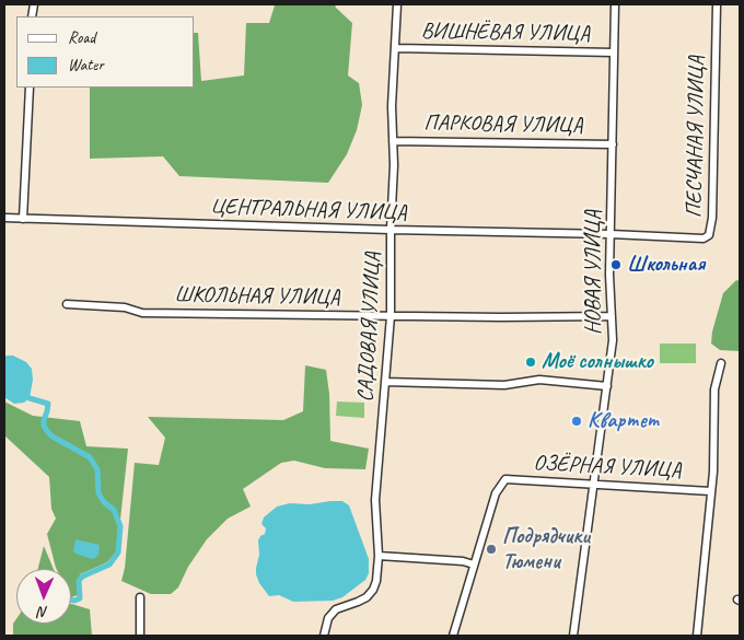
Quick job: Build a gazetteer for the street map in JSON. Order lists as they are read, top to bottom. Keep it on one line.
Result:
{"streets":{"street":["ВИШНЁВАЯ УЛИЦА","ПАРКОВАЯ УЛИЦА","ПЕСЧАНАЯ УЛИЦА","ЦЕНТРАЛЬНАЯ УЛИЦА","НОВАЯ УЛИЦА","ШКОЛЬНАЯ УЛИЦА","САДОВАЯ УЛИЦА","ОЗЁРНАЯ УЛИЦА"]},"crossings":[["ВИШНЁВАЯ УЛИЦА","НОВАЯ УЛИЦА"],["ВИШНЁВАЯ УЛИЦА","САДОВАЯ УЛИЦА"],["ПАРКОВАЯ УЛИЦА","НОВАЯ УЛИЦА"],["ПАРКОВАЯ УЛИЦА","САДОВАЯ УЛИЦА"],["ПЕСЧАНАЯ УЛИЦА","ЦЕНТРАЛЬНАЯ УЛИЦА"],["ПЕСЧАНАЯ УЛИЦА","НОВАЯ УЛИЦА"],["ЦЕНТРАЛЬНАЯ УЛИЦА","НОВАЯ УЛИЦА"],["ЦЕНТРАЛЬНАЯ УЛИЦА","САДОВАЯ УЛИЦА"],["НОВАЯ УЛИЦА","ШКОЛЬНАЯ УЛИЦА"],["НОВАЯ УЛИЦА","ОЗЁРНАЯ УЛИЦА"],["ШКОЛЬНАЯ УЛИЦА","САДОВАЯ УЛИЦА"]],"places":["Школьная","Моё солнышко","Квартет","Подрядчики Тюмени"],"legend":["Road","Water"],"north":"bottom"}
